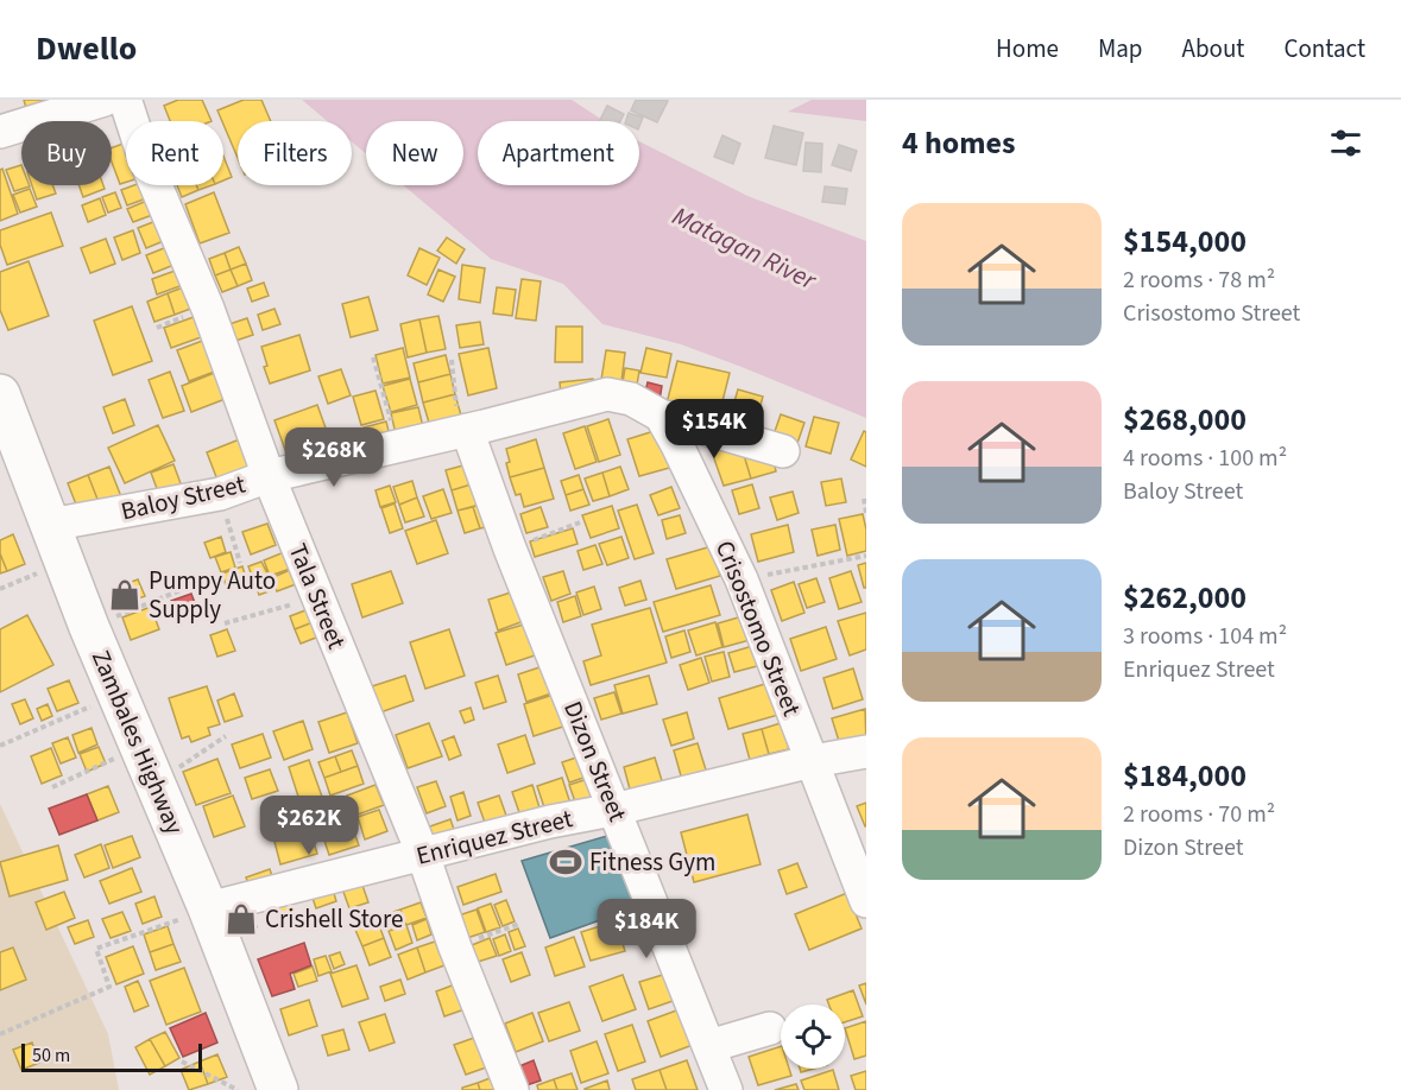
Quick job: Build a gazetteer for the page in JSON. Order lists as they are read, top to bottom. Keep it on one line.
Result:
{"streets":{"main road":["Zambales Highway"],"street":["Baloy Street","Tala Street","Crisostomo Street","Dizon Street","Enriquez Street"]},"crossings":[["Baloy Street","Tala Street"],["Baloy Street","Crisostomo Street"],["Baloy Street","Zambales Highway"],["Baloy Street","Dizon Street"],["Tala Street","Enriquez Street"],["Crisostomo Street","Enriquez Street"],["Zambales Highway","Enriquez Street"],["Dizon Street","Enriquez Street"]],"water":["Matagan River"],"places":{"shop":["Pumpy Auto Supply","Crishell Store"],"sports":["Fitness Gym"]},"scale_bar":"50 m","page":{"header":"Dwello","nav":["Home","Map","About","Contact"],"heading":"4 homes","chip":["Buy","Rent","Filters","New","Apartment"],"list":[{"name":"$154,000","note":"2 rooms · 78 m² · Crisostomo Street"},{"name":"$268,000","note":"4 rooms · 100 m² · Baloy Street"},{"name":"$262,000","note":"3 rooms · 104 m² · Enriquez Street"},{"name":"$184,000","note":"2 rooms · 70 m² · Dizon Street"}],"price":["$154K","$268K","$262K","$184K"],"scale":"50 m"}}
